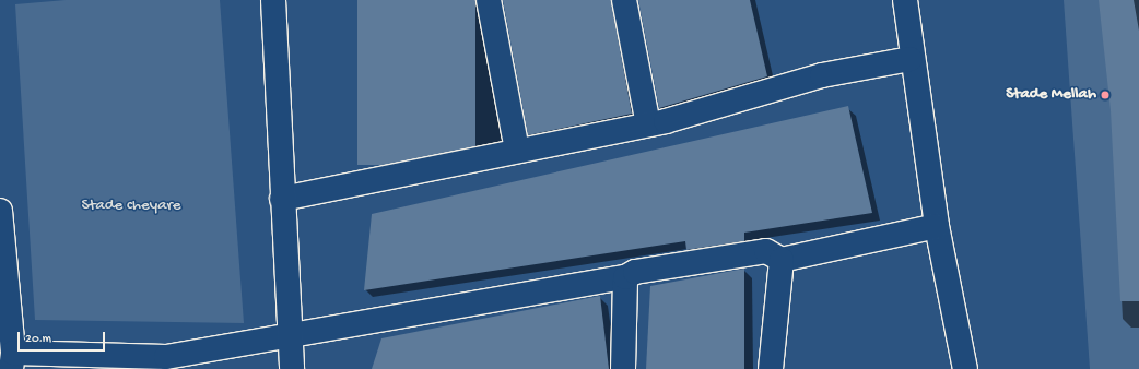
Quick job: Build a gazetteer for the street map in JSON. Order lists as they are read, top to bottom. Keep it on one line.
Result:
{"parks":["Stade cheyare"],"places":["Stade Mellah"],"scale_bar":"20 m"}
